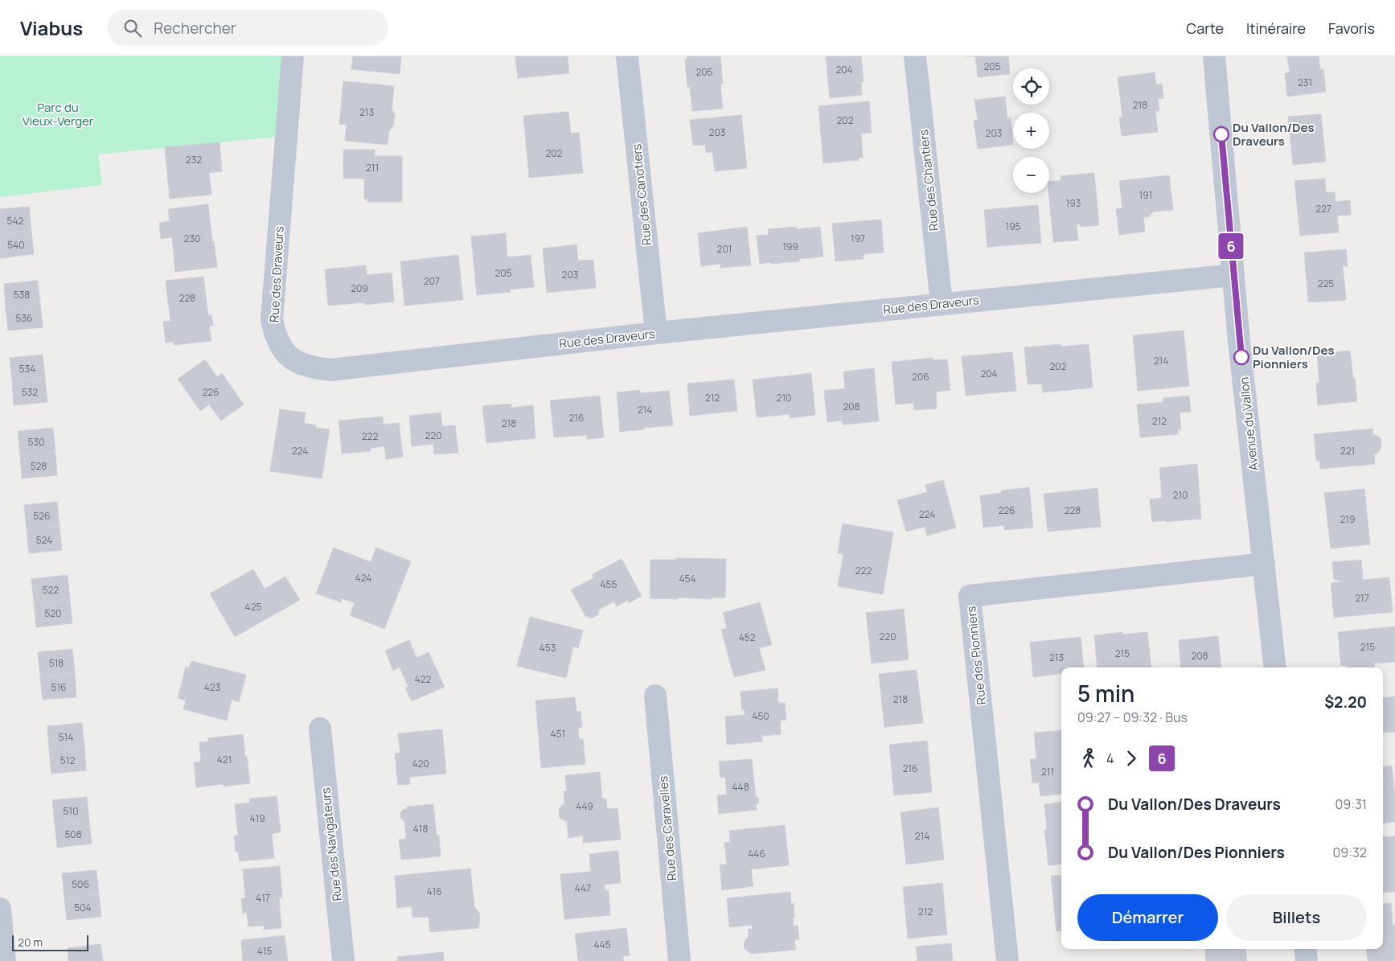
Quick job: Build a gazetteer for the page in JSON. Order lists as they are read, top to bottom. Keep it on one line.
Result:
{"streets":{"street":["Rue des Chantiers","Rue des Canotiers","Rue des Draveurs","Avenue du Vallon","Rue des Pionniers","Rue des Caravelles","Rue des Navigateurs"]},"crossings":[["Rue des Chantiers","Rue des Draveurs"],["Rue des Canotiers","Rue des Draveurs"],["Rue des Draveurs","Avenue du Vallon"],["Avenue du Vallon","Rue des Pionniers"]],"parks":["Parc du Vieux-Verger"],"places":["Du Vallon/Des Draveurs","Du Vallon/Des Pionniers"],"lines":["bus line 6"],"house_numbers":["205","204","205","231","218","213","202","203","203","202","232","211","191","193","227","542","195","230","197","540","199","201","205","203","207","225","209","538","228","536","214","202","534","204","206","532","226","212","210","208","214","216","212","218","220","222","530","224","221","528","210","226","228","224","526","219","524","222","424","454","455","522","217","425","520","220","452","215","453","215","208","213","518","422","516","423","218","450","451","514","421","512","420","216","211","448","449","510","419","418","508","214","446","506","447","416","417","504","212","445","415"],"scale_bar":"20 m","page":{"header":"Viabus","search":"Rechercher","nav":["Carte","Itinéraire","Favoris"],"on_map":"6","map_buttons":["+","−"],"heading":["5 min","09:27 – 09:32 · Bus","$2.20"],"legs":["4","6"],"list":[{"name":"Du Vallon/Des Draveurs","value":"09:31"},{"name":"Du Vallon/Des Pionniers","value":"09:32"}],"buttons":["Démarrer","Billets"],"scale":"20 m"}}
